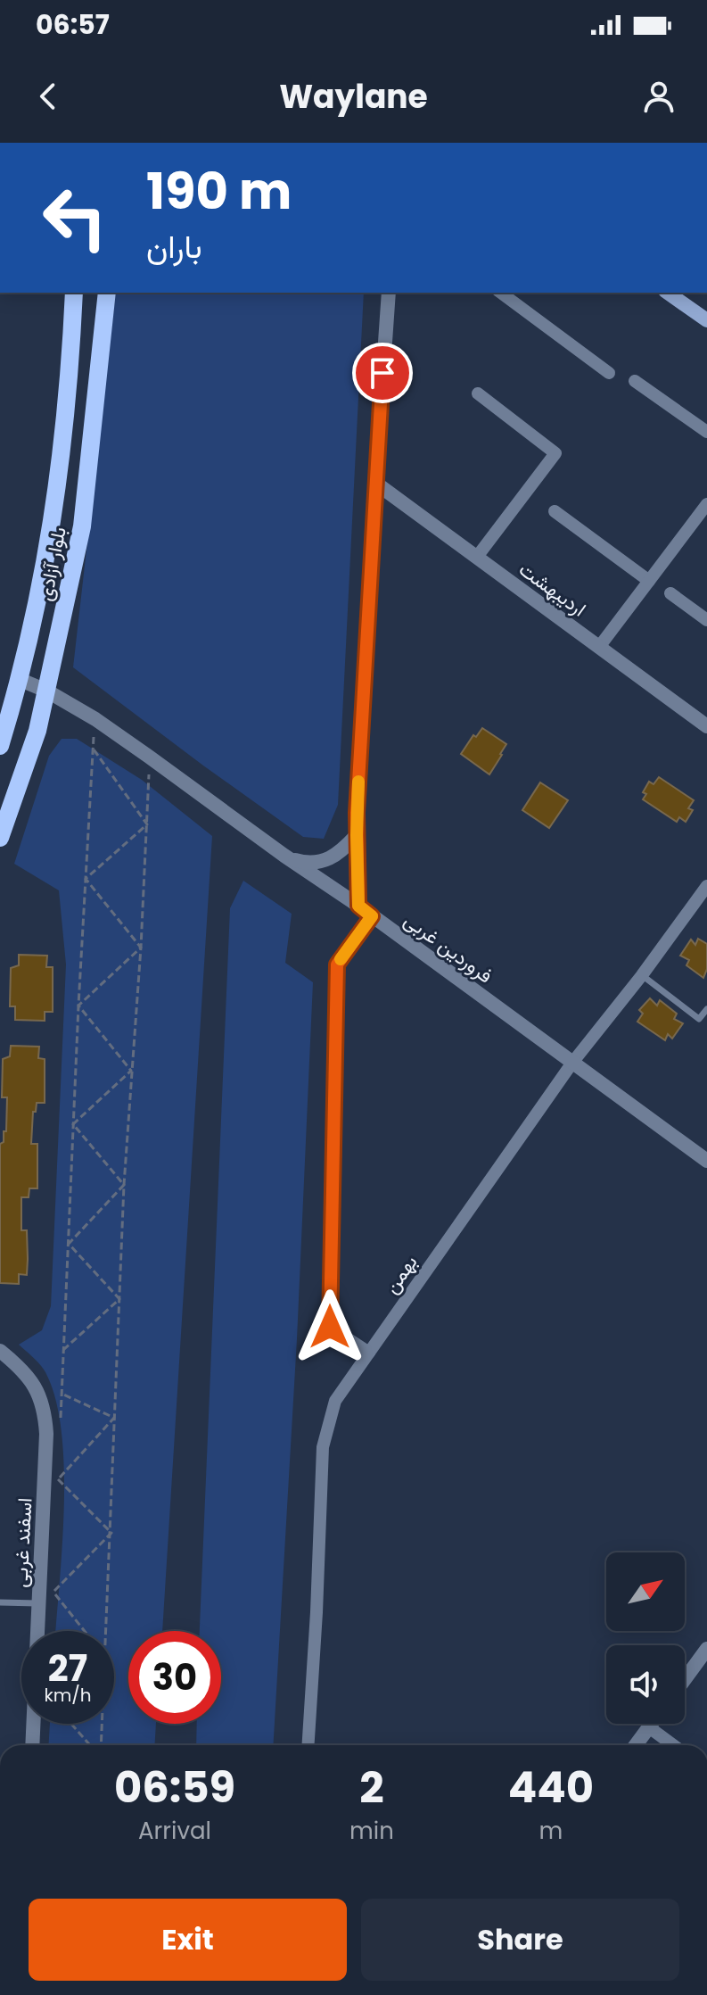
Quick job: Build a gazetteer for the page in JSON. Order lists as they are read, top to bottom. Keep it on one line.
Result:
{"streets":{"main road":["بلوار آزادی"],"street":["اردیبهشت","فروردین غربی","بهمن","اسفند غربی"]},"crossings":[["بلوار آزادی","فروردین غربی"],["فروردین غربی","بهمن"]],"north":"top right","page":{"status":"06:57","header":"Waylane","turn":["190 m","باران"],"speed":"27 km/h","limit":"30","eta":["06:59","Arrival","2","min","440","m"],"buttons":["Exit","Share"]}}
